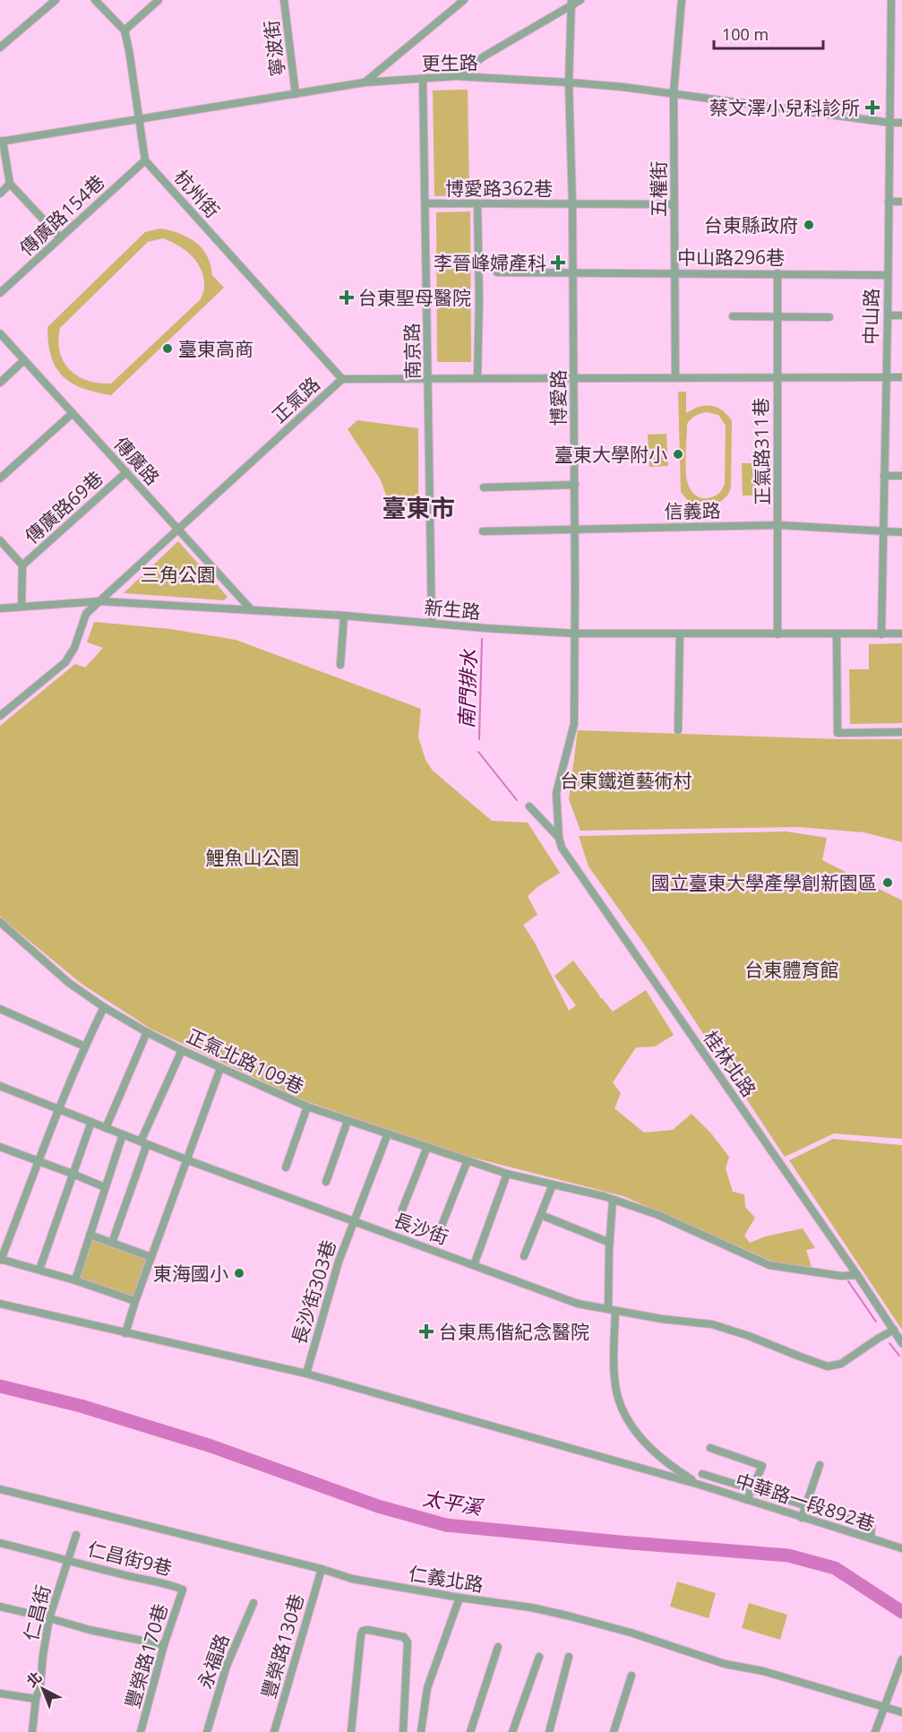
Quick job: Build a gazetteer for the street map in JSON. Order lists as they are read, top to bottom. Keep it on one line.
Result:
{"streets":{"street":["寧波街","更生路","博愛路362巷","五權街","杭州街","傳廣路154巷","中山路296巷","中山路","南京路","博愛路","正氣路","正氣路311巷","傳廣路","傳廣路69巷","信義路","新生路","正氣北路109巷","桂林北路","長沙街","長沙街303巷","中華路一段892巷","仁昌街9巷","仁義北路","仁昌街","豐榮路130巷","豐榮路170巷","永福路"]},"crossings":[["寧波街","更生路"],["更生路","五權街"],["更生路","中山路"],["更生路","南京路"],["更生路","博愛路"],["博愛路362巷","五權街"],["博愛路362巷","南京路"],["博愛路362巷","博愛路"],["五權街","中山路296巷"],["五權街","正氣路"],["杭州街","傳廣路154巷"],["杭州街","正氣路"],["中山路296巷","中山路"],["中山路296巷","博愛路"],["中山路296巷","正氣路311巷"],["中山路","正氣路"],["中山路","信義路"],["中山路","新生路"],["南京路","正氣路"],["南京路","新生路"],["博愛路","正氣路"],["博愛路","信義路"],["博愛路","新生路"],["博愛路","桂林北路"],["正氣路","正氣路311巷"],["正氣路","傳廣路"],["正氣路","新生路"],["正氣路311巷","信義路"],["正氣路311巷","新生路"],["傳廣路","傳廣路69巷"],["傳廣路","新生路"],["正氣北路109巷","桂林北路"],["正氣北路109巷","長沙街303巷"],["桂林北路","長沙街"],["長沙街","長沙街303巷"],["仁昌街9巷","仁昌街"],["仁昌街9巷","豐榮路170巷"],["仁義北路","豐榮路130巷"]],"districts":["臺東市"],"water":["南門排水","太平溪"],"parks":["三角公園","台東鐵道藝術村","鯉魚山公園","台東體育館"],"places":{"health":["蔡文澤小兒科診所","李晉峰婦產科","台東聖母醫院","台東馬偕紀念醫院"],"other":["台東縣政府","臺東高商","臺東大學附小","國立臺東大學產學創新園區","東海國小"]},"scale_bar":"100 m","north":"top left"}
